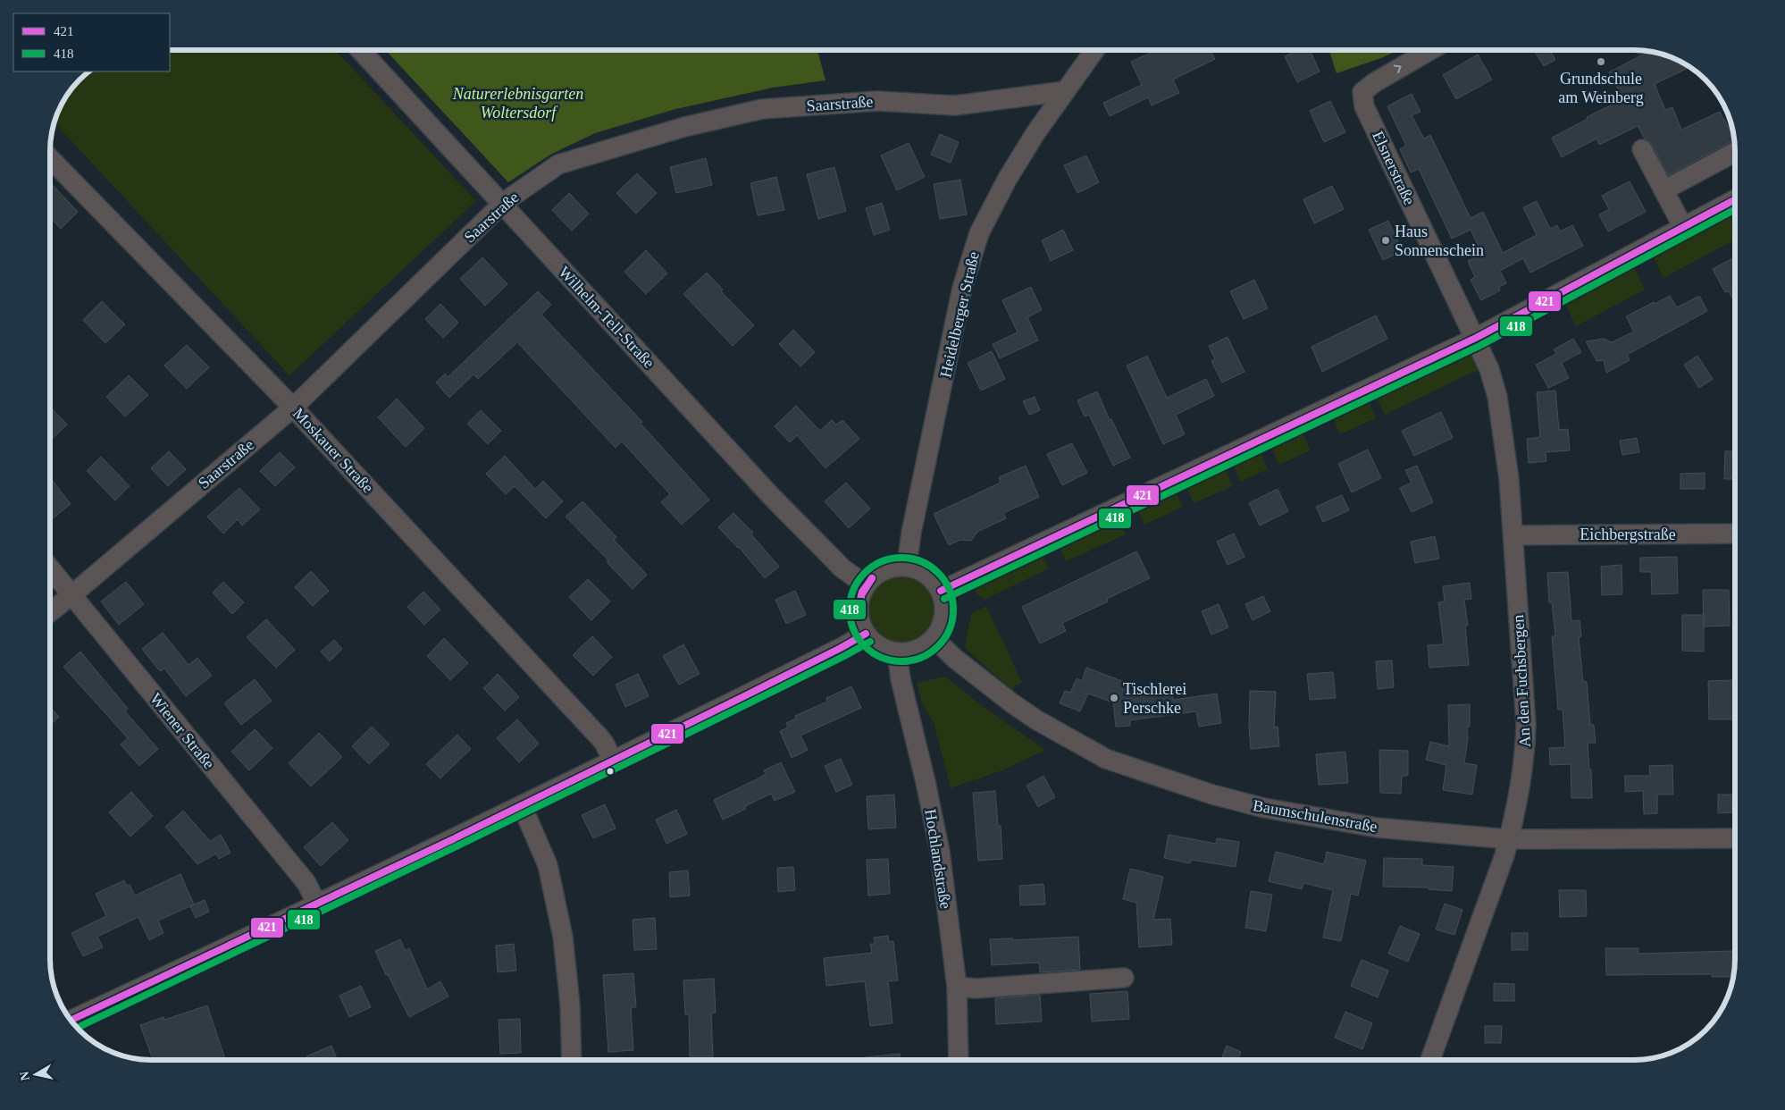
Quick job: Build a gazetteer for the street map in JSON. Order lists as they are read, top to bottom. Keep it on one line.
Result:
{"streets":{"street":["Saarstraße","Elsnerstraße","Heidelberger Straße","Wilhelm-Tell-Straße","Moskauer Straße","Eichbergstraße","An den Fuchsbergen","Wiener Straße","Baumschulenstraße","Hochlandstraße"]},"crossings":[["Saarstraße","Heidelberger Straße"],["Saarstraße","Wilhelm-Tell-Straße"],["Saarstraße","Moskauer Straße"],["Saarstraße","Wiener Straße"],["Elsnerstraße","An den Fuchsbergen"],["Heidelberger Straße","Wilhelm-Tell-Straße"],["Heidelberger Straße","Baumschulenstraße"],["Heidelberger Straße","Hochlandstraße"],["Wilhelm-Tell-Straße","Baumschulenstraße"],["Wilhelm-Tell-Straße","Hochlandstraße"],["Eichbergstraße","An den Fuchsbergen"],["An den Fuchsbergen","Baumschulenstraße"],["Baumschulenstraße","Hochlandstraße"]],"one_way":["Elsnerstraße"],"parks":["Naturerlebnisgarten Woltersdorf"],"places":["Grundschule am Weinberg","Haus Sonnenschein","Tischlerei Perschke"],"lines":["transit line 421","transit line 418"],"legend":["421","418"],"north":"left"}
